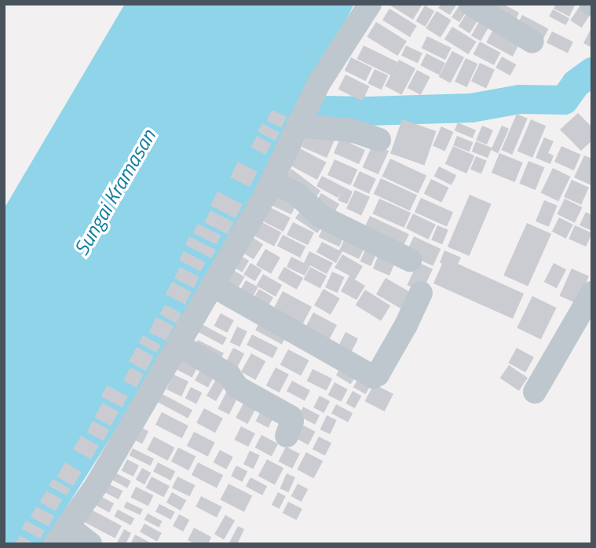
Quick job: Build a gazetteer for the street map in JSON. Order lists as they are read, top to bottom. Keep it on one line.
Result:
{"water":["Sungai Kramasan"]}
